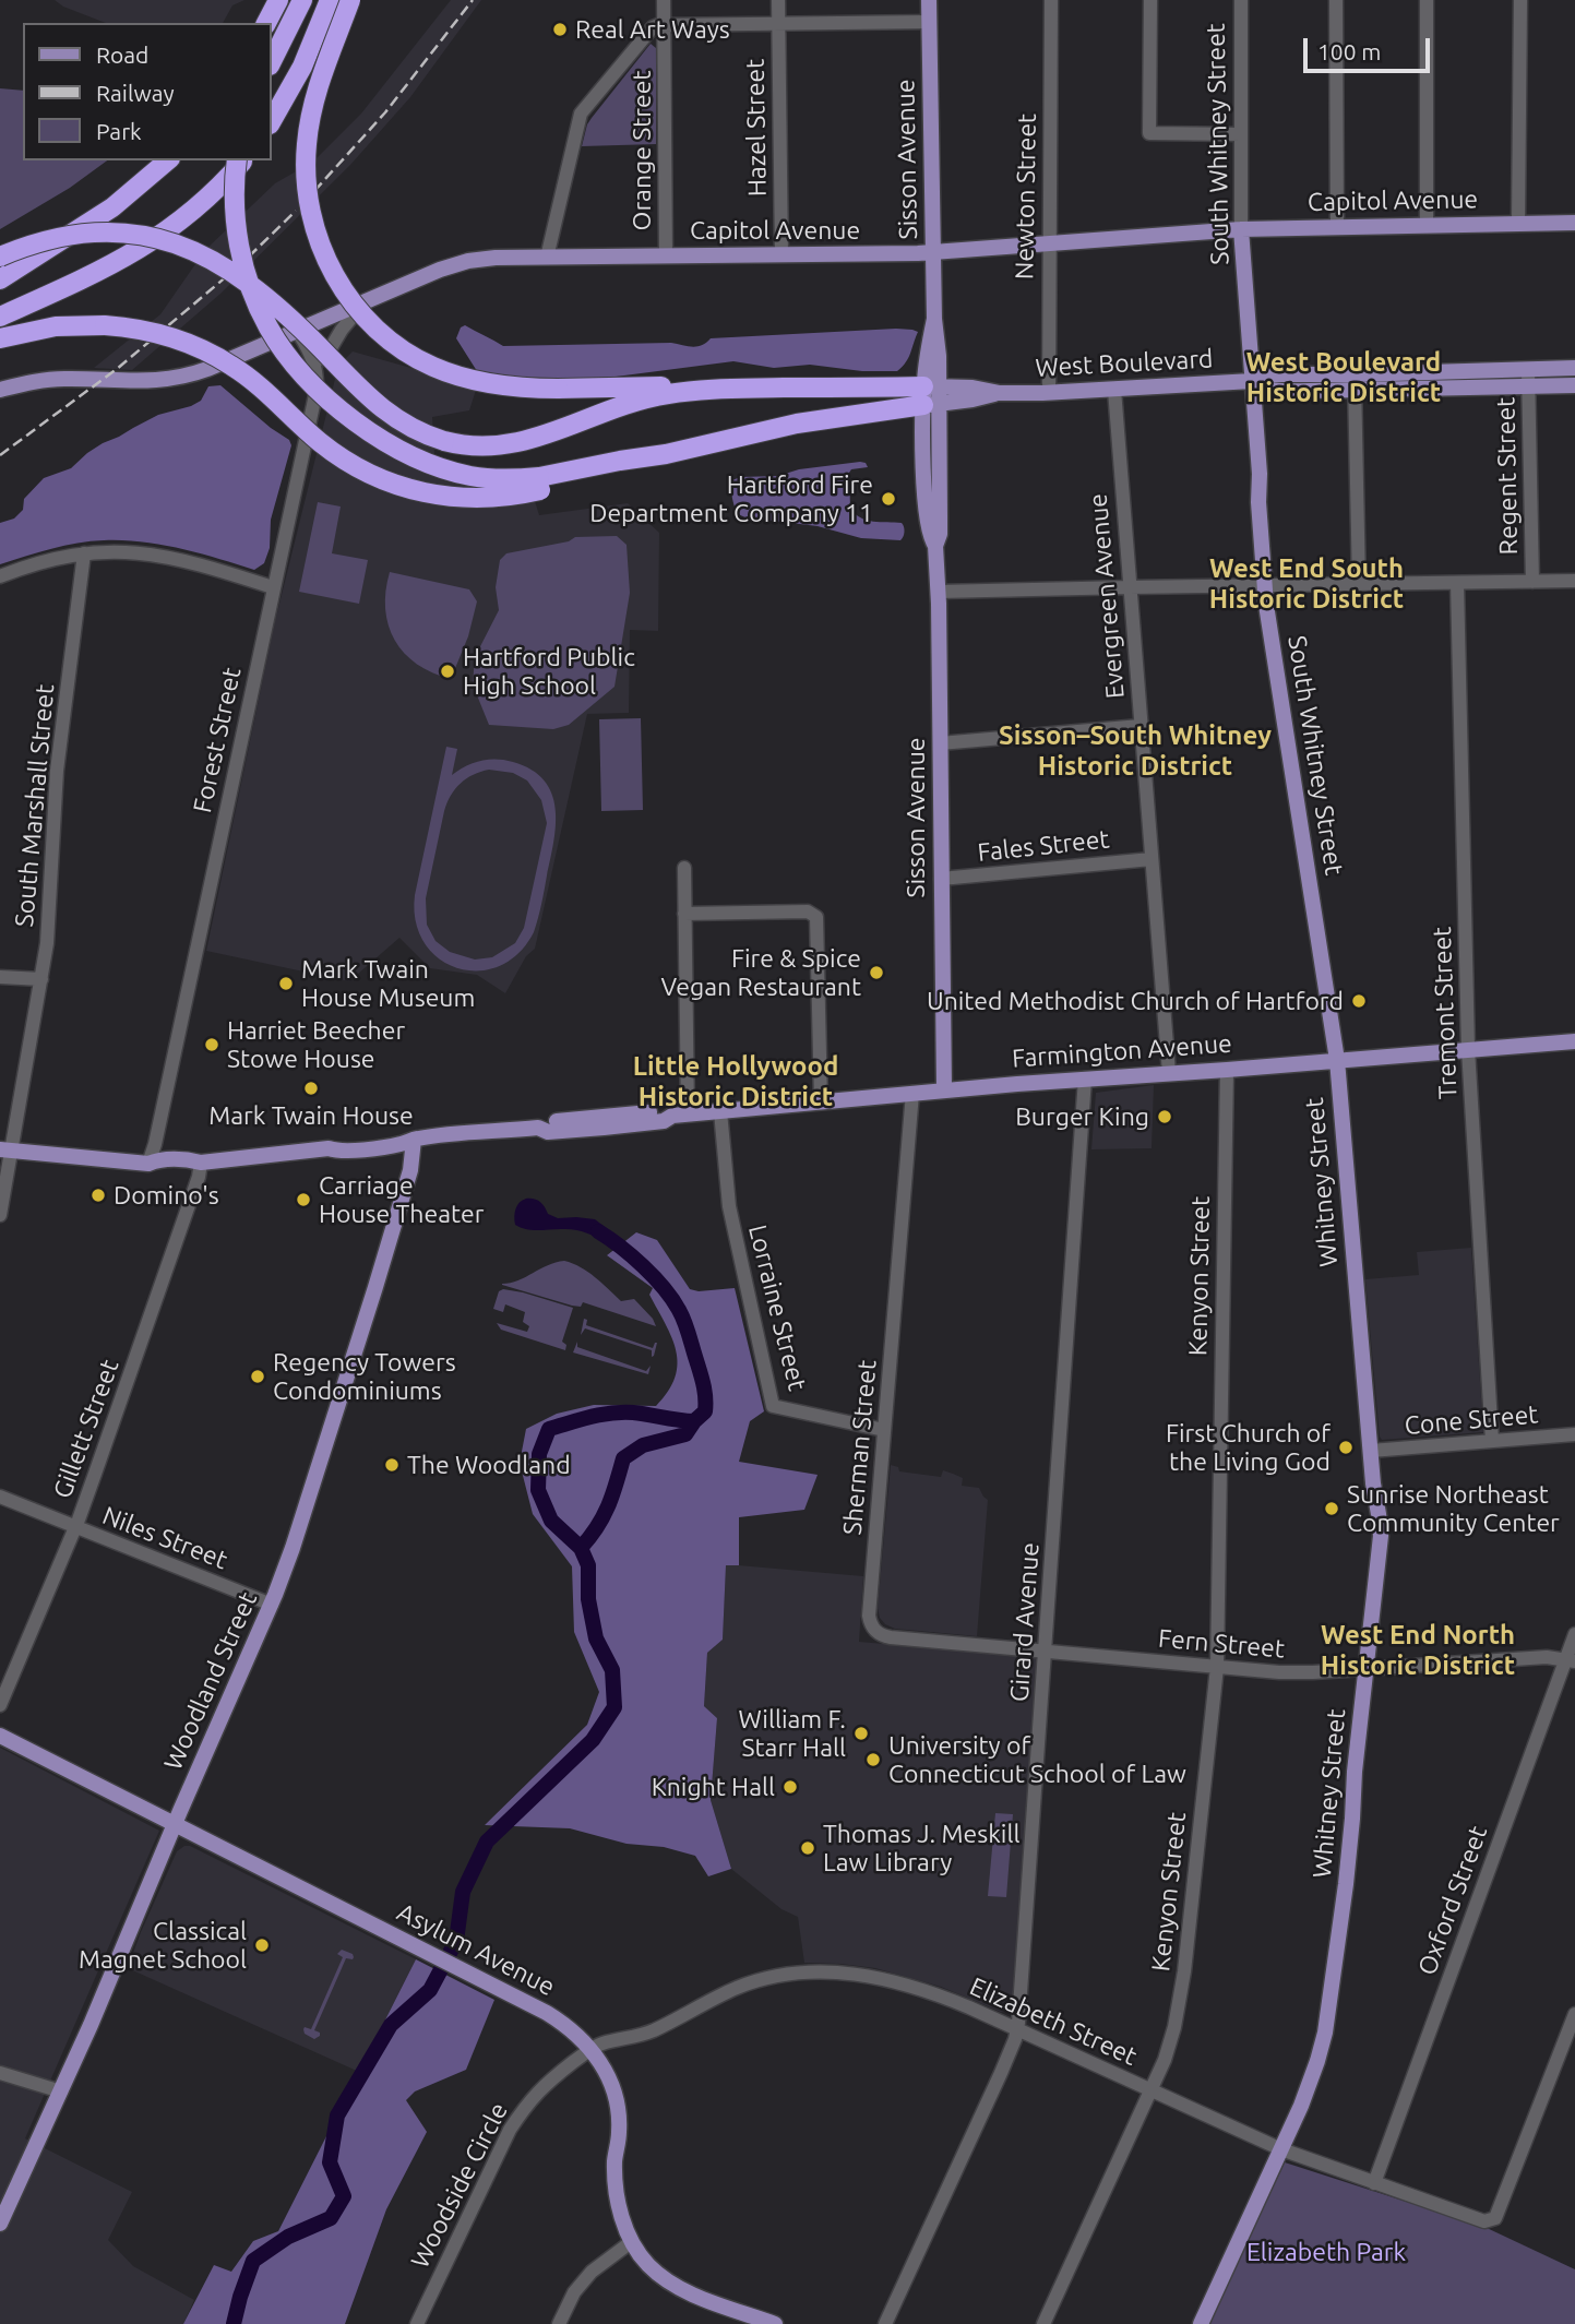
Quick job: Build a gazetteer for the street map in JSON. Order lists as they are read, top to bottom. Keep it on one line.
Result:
{"streets":{"main road":["South Whitney Street","Sisson Avenue","Capitol Avenue","West Boulevard","Farmington Avenue","Whitney Street","Woodland Street","Asylum Avenue"],"street":["Hazel Street","Orange Street","Newton Street","Regent Street","Evergreen Avenue","Forest Street","South Marshall Street","Fales Street","Tremont Street","Kenyon Street","Lorraine Street","Cone Street","Gillett Street","Sherman Street","Niles Street","Girard Avenue","Fern Street","Oxford Street","Elizabeth Street","Woodside Circle"]},"crossings":[["Hazel Street","Capitol Avenue"],["South Whitney Street","Capitol Avenue"],["South Whitney Street","West Boulevard"],["South Whitney Street","Farmington Avenue"],["South Whitney Street","Whitney Street"],["Orange Street","Capitol Avenue"],["Sisson Avenue","Capitol Avenue"],["Sisson Avenue","West Boulevard"],["Sisson Avenue","Fales Street"],["Sisson Avenue","Farmington Avenue"],["Newton Street","Capitol Avenue"],["Newton Street","West Boulevard"],["West Boulevard","Regent Street"],["West Boulevard","Evergreen Avenue"],["Evergreen Avenue","Fales Street"],["Evergreen Avenue","Farmington Avenue"],["Forest Street","Farmington Avenue"],["South Marshall Street","Farmington Avenue"],["Tremont Street","Farmington Avenue"],["Tremont Street","Cone Street"],["Farmington Avenue","Whitney Street"],["Farmington Avenue","Kenyon Street"],["Farmington Avenue","Lorraine Street"],["Farmington Avenue","Gillett Street"],["Farmington Avenue","Sherman Street"],["Farmington Avenue","Girard Avenue"],["Farmington Avenue","Woodland Street"],["Whitney Street","Cone Street"],["Whitney Street","Fern Street"],["Whitney Street","Elizabeth Street"],["Kenyon Street","Fern Street"],["Kenyon Street","Elizabeth Street"],["Lorraine Street","Sherman Street"],["Gillett Street","Niles Street"],["Sherman Street","Girard Avenue"],["Sherman Street","Fern Street"],["Niles Street","Woodland Street"],["Girard Avenue","Fern Street"],["Girard Avenue","Elizabeth Street"],["Fern Street","Oxford Street"],["Woodland Street","Asylum Avenue"],["Oxford Street","Elizabeth Street"],["Asylum Avenue","Elizabeth Street"],["Asylum Avenue","Woodside Circle"],["Elizabeth Street","Woodside Circle"]],"districts":["West Boulevard Historic District","West End South Historic District","Sisson–South Whitney Historic District","Little Hollywood Historic District","West End North Historic District"],"parks":["Elizabeth Park"],"places":["Real Art Ways","Hartford Fire Department Company 11","Hartford Public High School","Fire & Spice Vegan Restaurant","Mark Twain House Museum","United Methodist Church of Hartford","Harriet Beecher Stowe House","Mark Twain House","Burger King","Domino's","Carriage House Theater","Regency Towers Condominiums","First Church of the Living God","The Woodland","Sunrise Northeast Community Center","William F. Starr Hall","University of Connecticut School of Law","Knight Hall","Thomas J. Meskill Law Library","Classical Magnet School"],"legend":["Road","Railway","Park"],"scale_bar":"100 m"}
